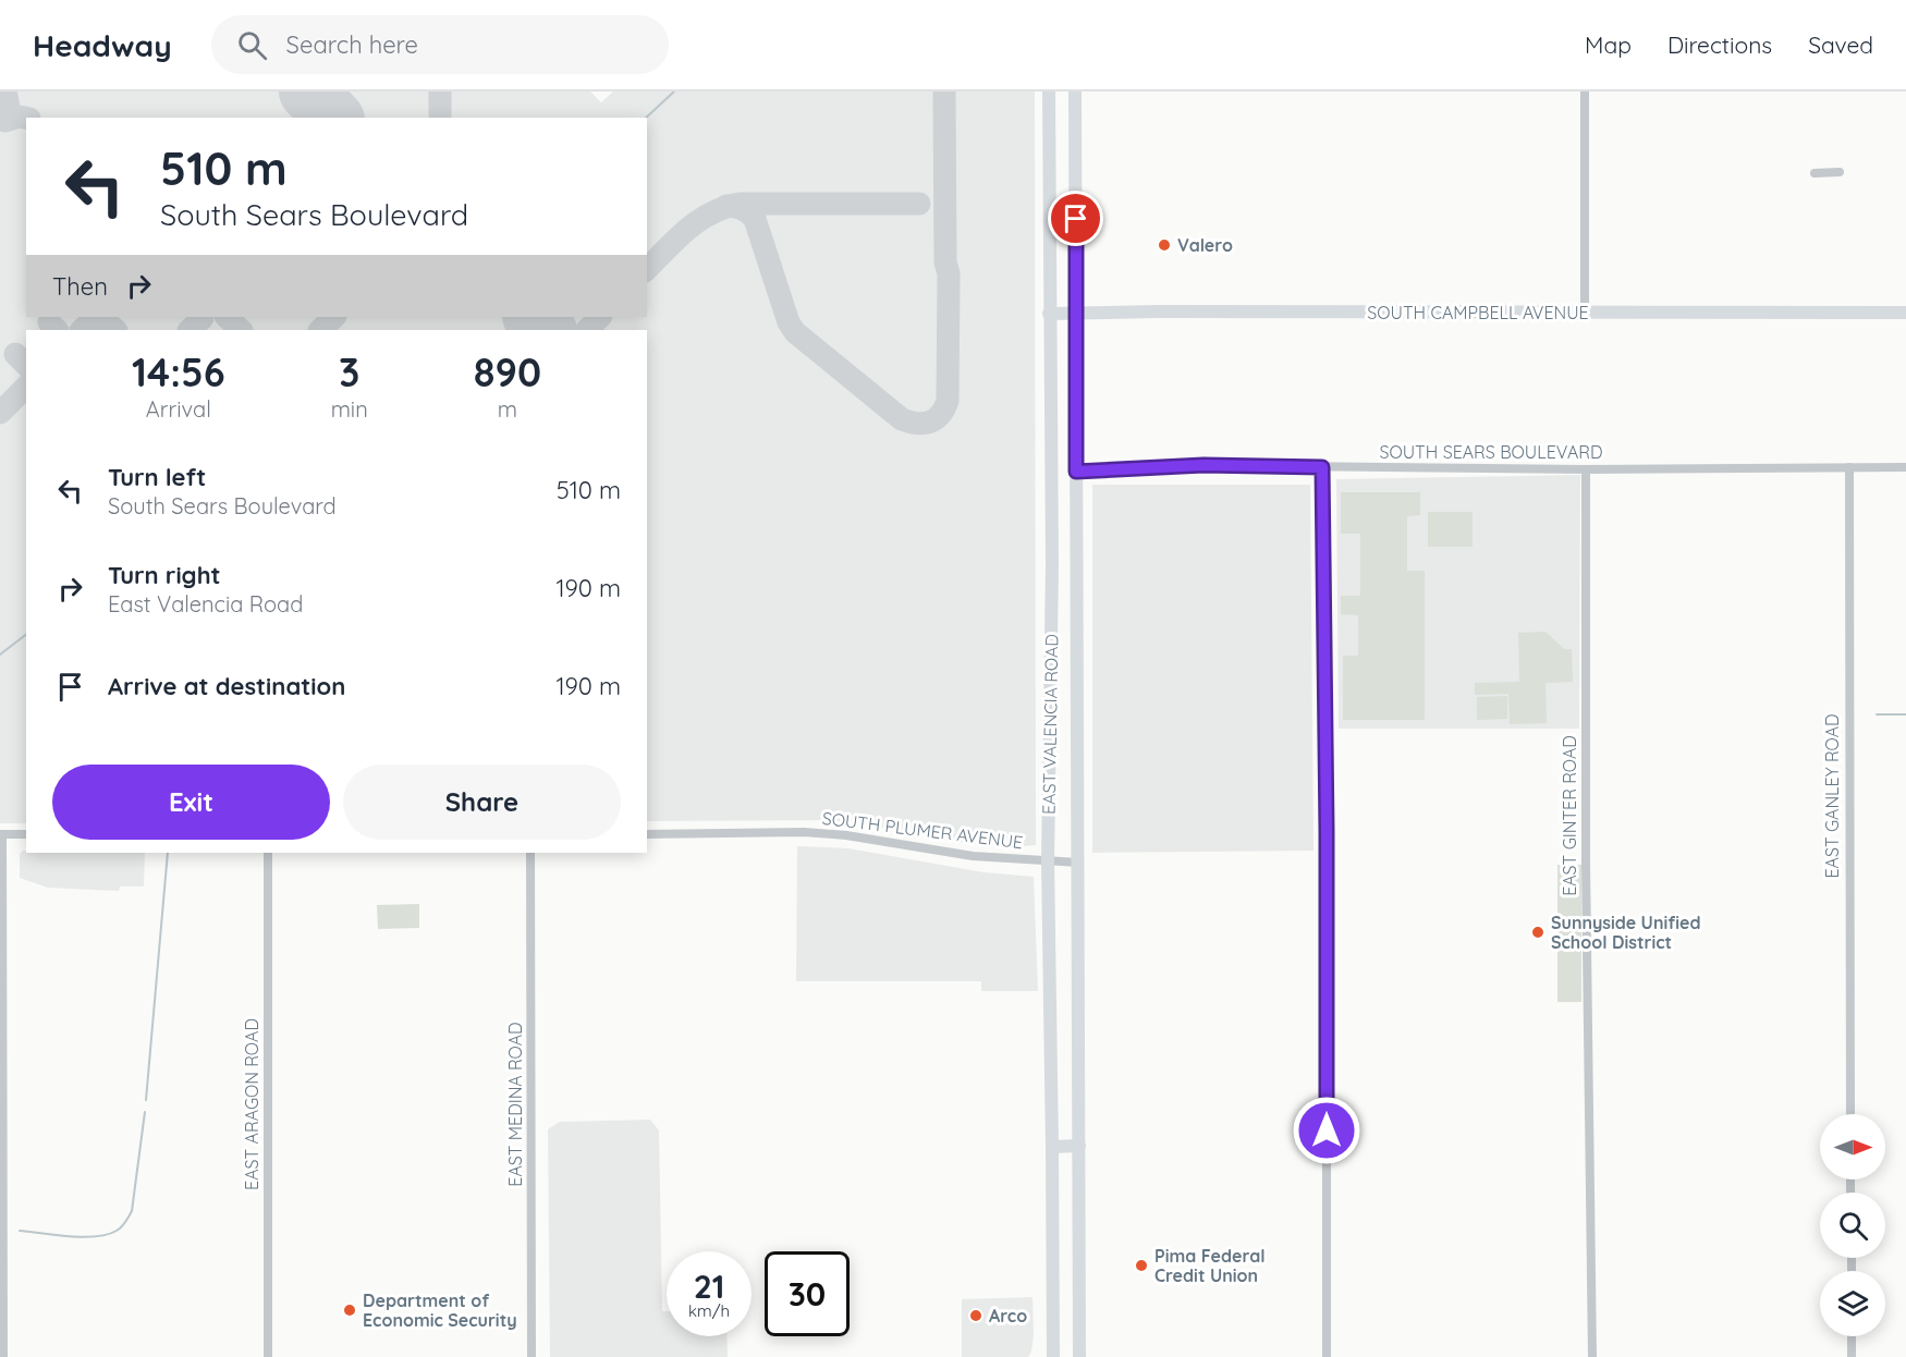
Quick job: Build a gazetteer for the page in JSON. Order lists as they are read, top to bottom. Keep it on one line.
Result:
{"streets":{"main road":["SOUTH CAMPBELL AVENUE","EAST VALENCIA ROAD"],"street":["SOUTH SEARS BOULEVARD","EAST GANLEY ROAD","EAST GINTER ROAD","SOUTH PLUMER AVENUE","EAST ARAGON ROAD","EAST MEDINA ROAD"]},"crossings":[["SOUTH CAMPBELL AVENUE","EAST VALENCIA ROAD"],["SOUTH SEARS BOULEVARD","EAST VALENCIA ROAD"],["SOUTH SEARS BOULEVARD","EAST GANLEY ROAD"],["SOUTH SEARS BOULEVARD","EAST GINTER ROAD"],["EAST VALENCIA ROAD","SOUTH PLUMER AVENUE"]],"places":["Valero","Sunnyside Unified School District","Pima Federal Credit Union","Department of Economic Security","Arco"],"north":"right","page":{"header":"Headway","search":"Search here","nav":["Map","Directions","Saved"],"turn":["510 m","South Sears Boulevard"],"then":"Then","eta":["14:56","Arrival","3","min","890","m"],"list":[{"name":"Turn left","note":"South Sears Boulevard","value":"510 m"},{"name":"Turn right","note":"East Valencia Road","value":"190 m"},{"name":"Arrive at destination","value":"190 m"}],"buttons":["Exit","Share"],"speed":"21 km/h","limit":"30"}}
